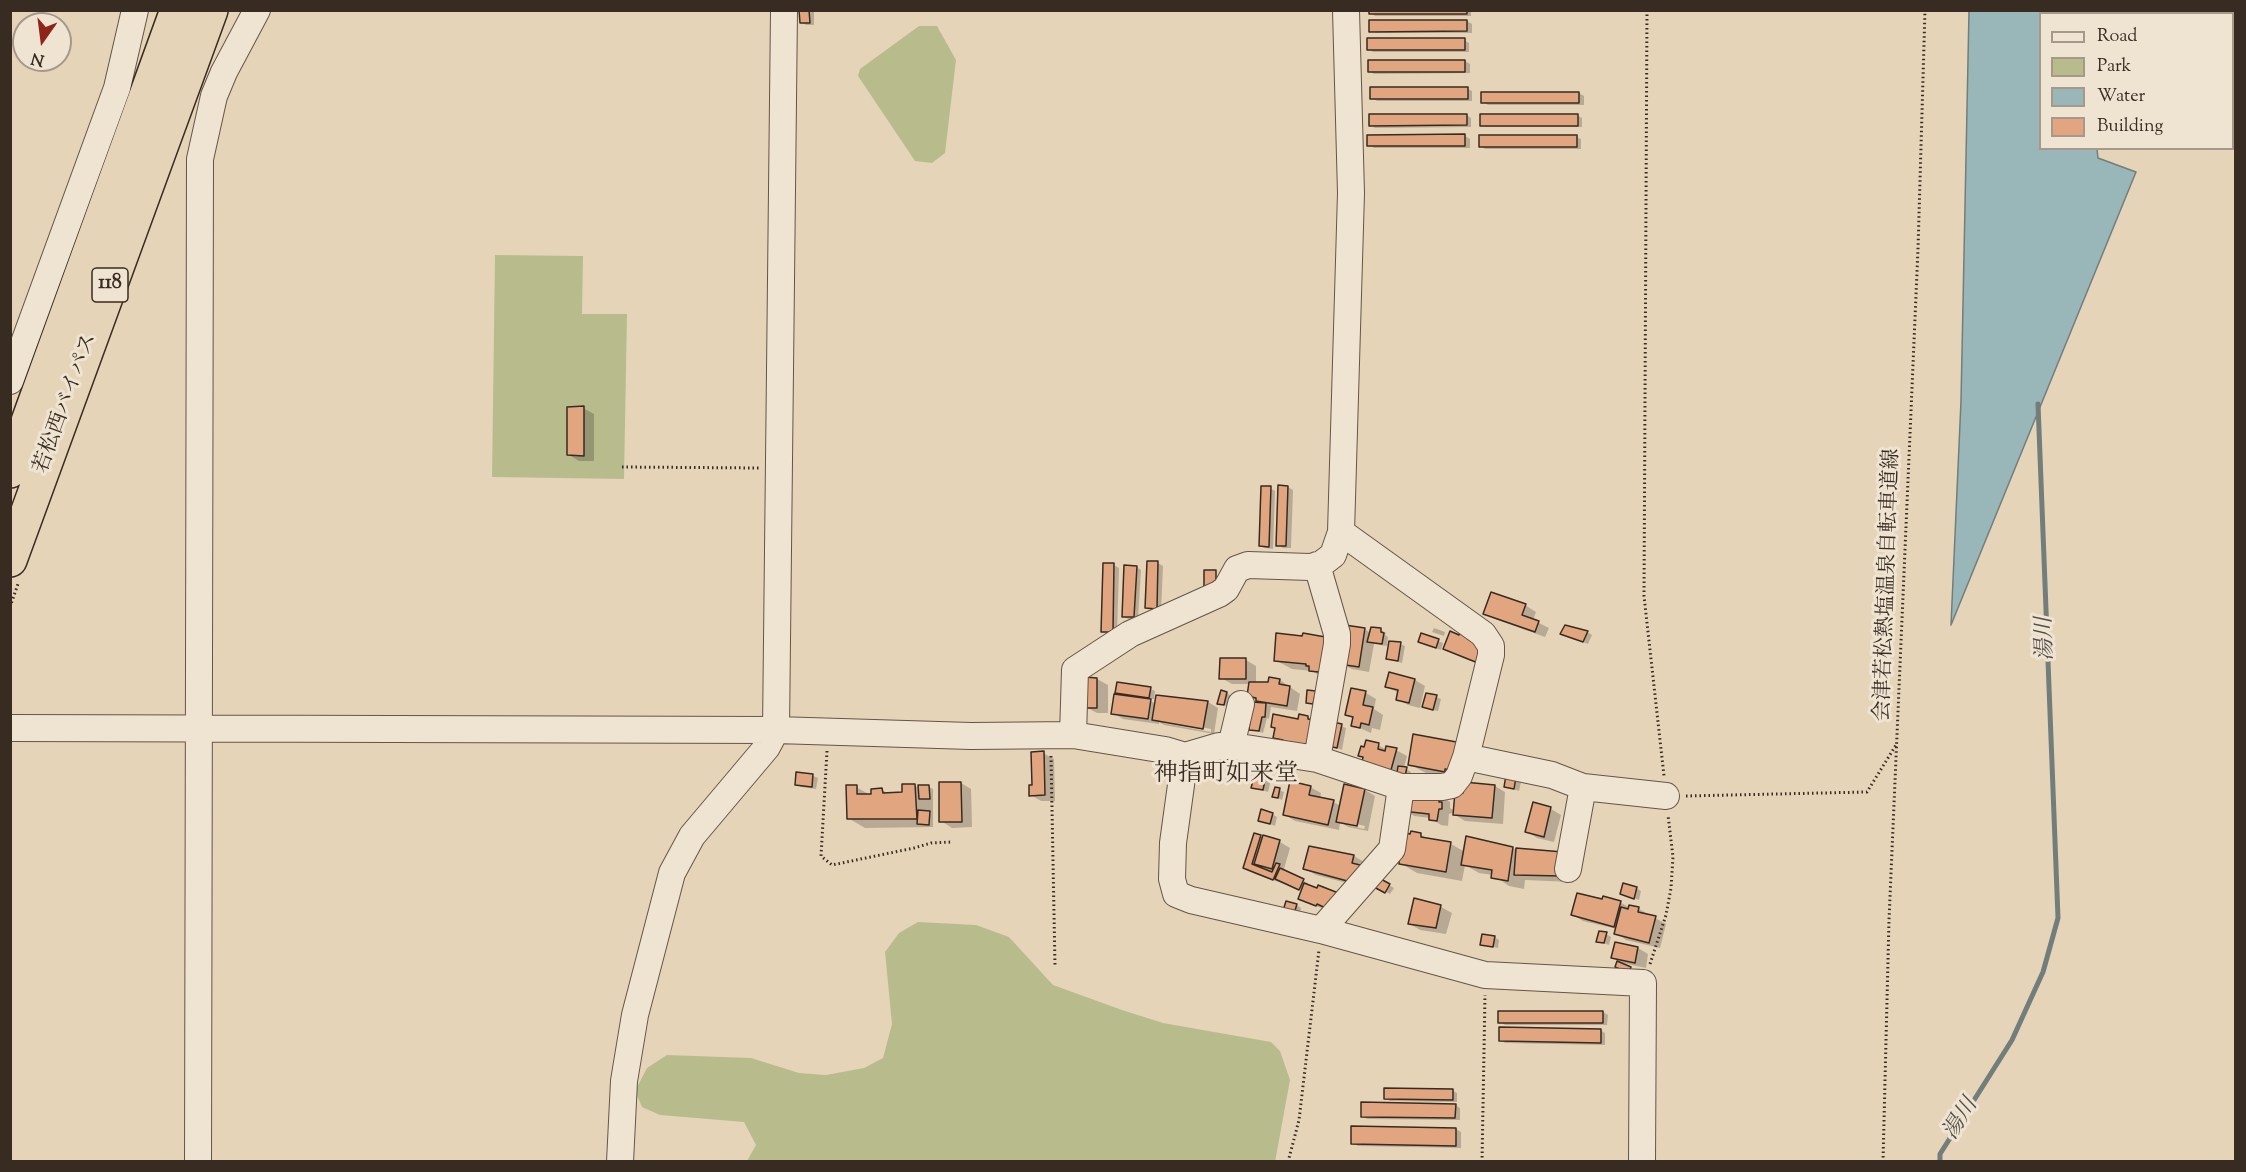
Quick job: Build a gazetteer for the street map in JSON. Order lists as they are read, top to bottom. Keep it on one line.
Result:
{"streets":{"highway":["118","若松西バイパス"],"path":["会津若松熱塩温泉自転車道線"]},"districts":["神指町如来堂"],"water":["湯川"],"legend":["Road","Park","Water","Building"],"north":"bottom"}
